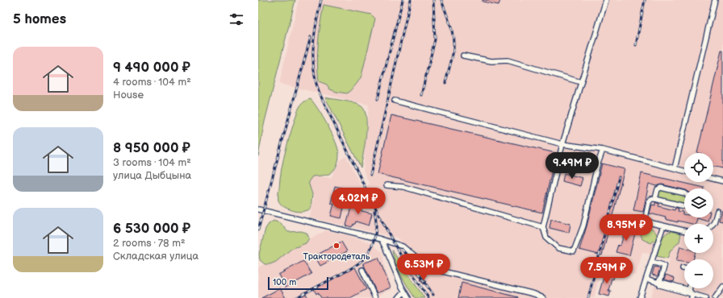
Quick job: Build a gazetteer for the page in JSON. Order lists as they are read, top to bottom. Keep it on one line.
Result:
{"places":["Трактородеталь"],"scale_bar":"100 m","page":{"heading":"5 homes","list":[{"name":"9 490 000 ₽","note":"4 rooms · 104 m² · House"},{"name":"8 950 000 ₽","note":"3 rooms · 104 m² · улица Дыбцына"},{"name":"6 530 000 ₽","note":"2 rooms · 78 m² · Складская улица"}],"price":["9.49M ₽","4.02M ₽","8.95M ₽","6.53M ₽","7.59M ₽"],"map_buttons":["+","−"],"scale":"100 m"}}
